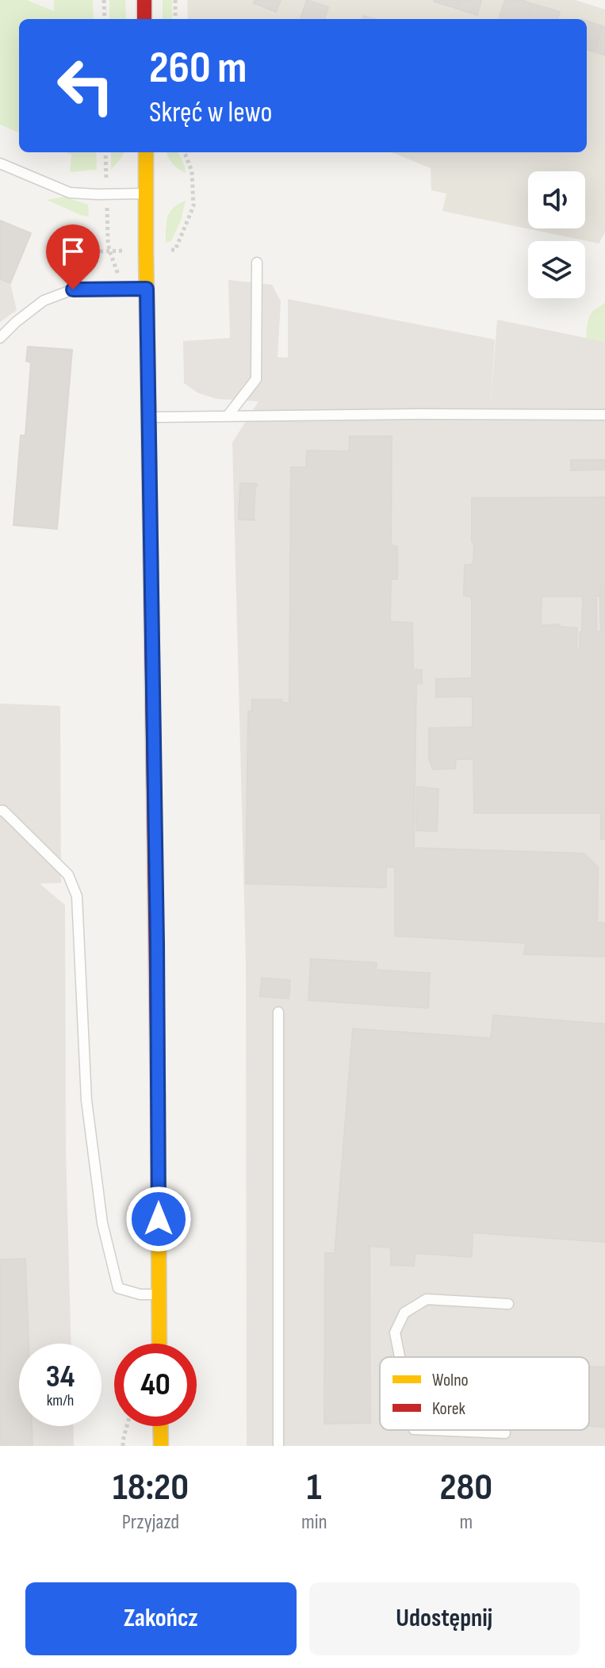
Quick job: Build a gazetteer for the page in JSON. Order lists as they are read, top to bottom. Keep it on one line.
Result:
{"legend":["Wolno","Korek"],"page":{"turn":["260 m","Skręć w lewo"],"speed":"34 km/h","limit":"40","eta":["18:20","Przyjazd","1","min","280","m"],"buttons":["Zakończ","Udostępnij"]}}
